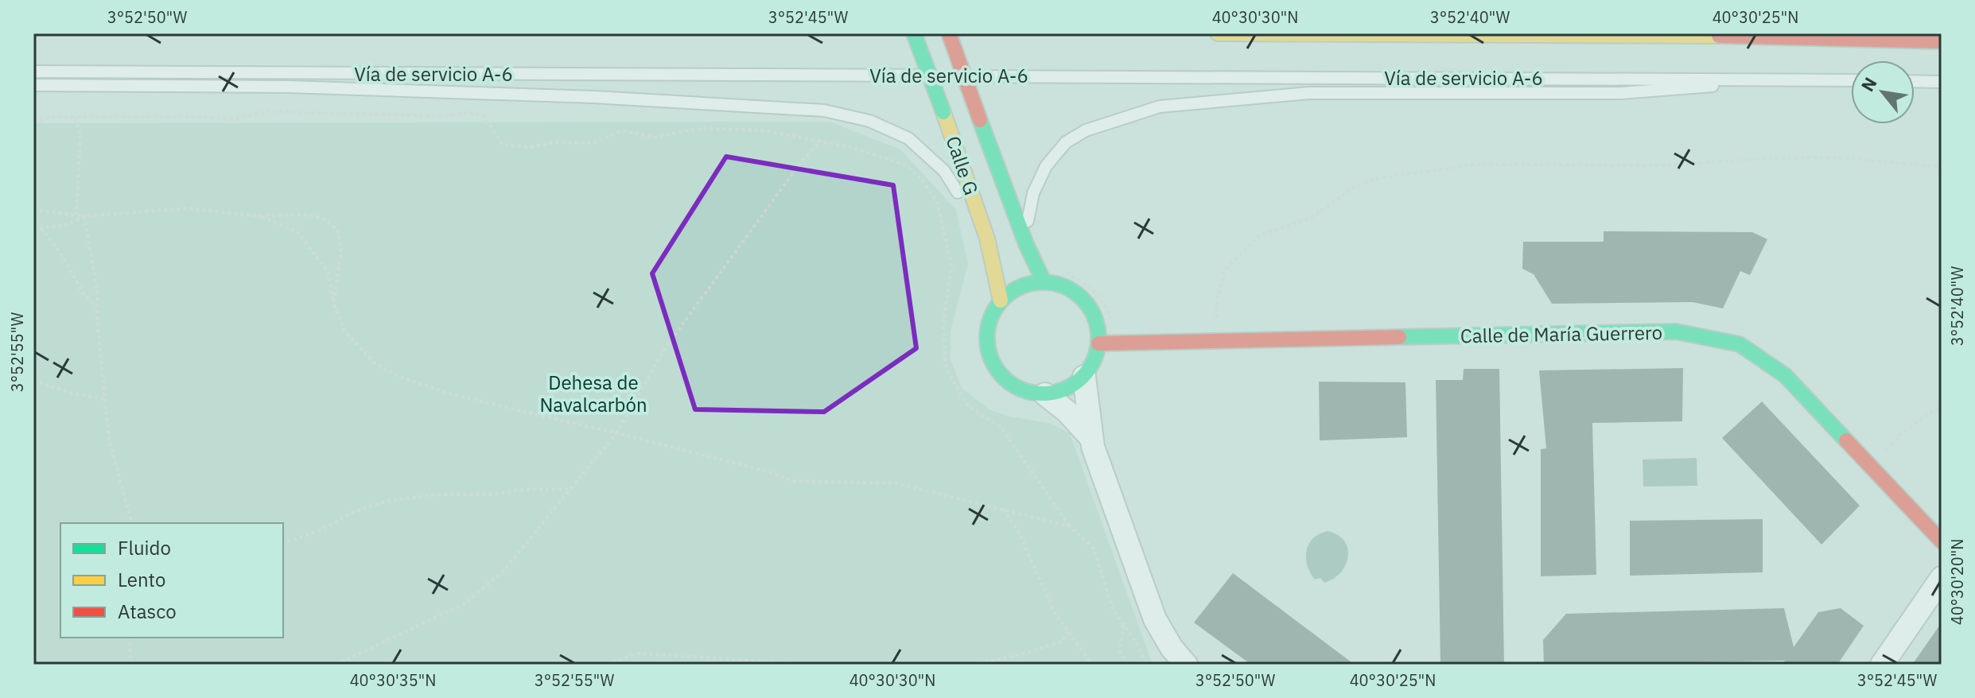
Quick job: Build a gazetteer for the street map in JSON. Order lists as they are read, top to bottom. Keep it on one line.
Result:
{"streets":{"main road":["Calle G","Calle de María Guerrero"],"lane":["Vía de servicio A-6"]},"crossings":[["Calle G","Calle de María Guerrero"]],"parks":["Dehesa de Navalcarbón"],"legend":["Fluido","Lento","Atasco"],"north":"top left","coordinates":["3°52'50\"W","3°52'45\"W","40°30'30\"N","3°52'40\"W","40°30'25\"N","3°52'55\"W","40°30'20\"N","40°30'35\"N"]}
